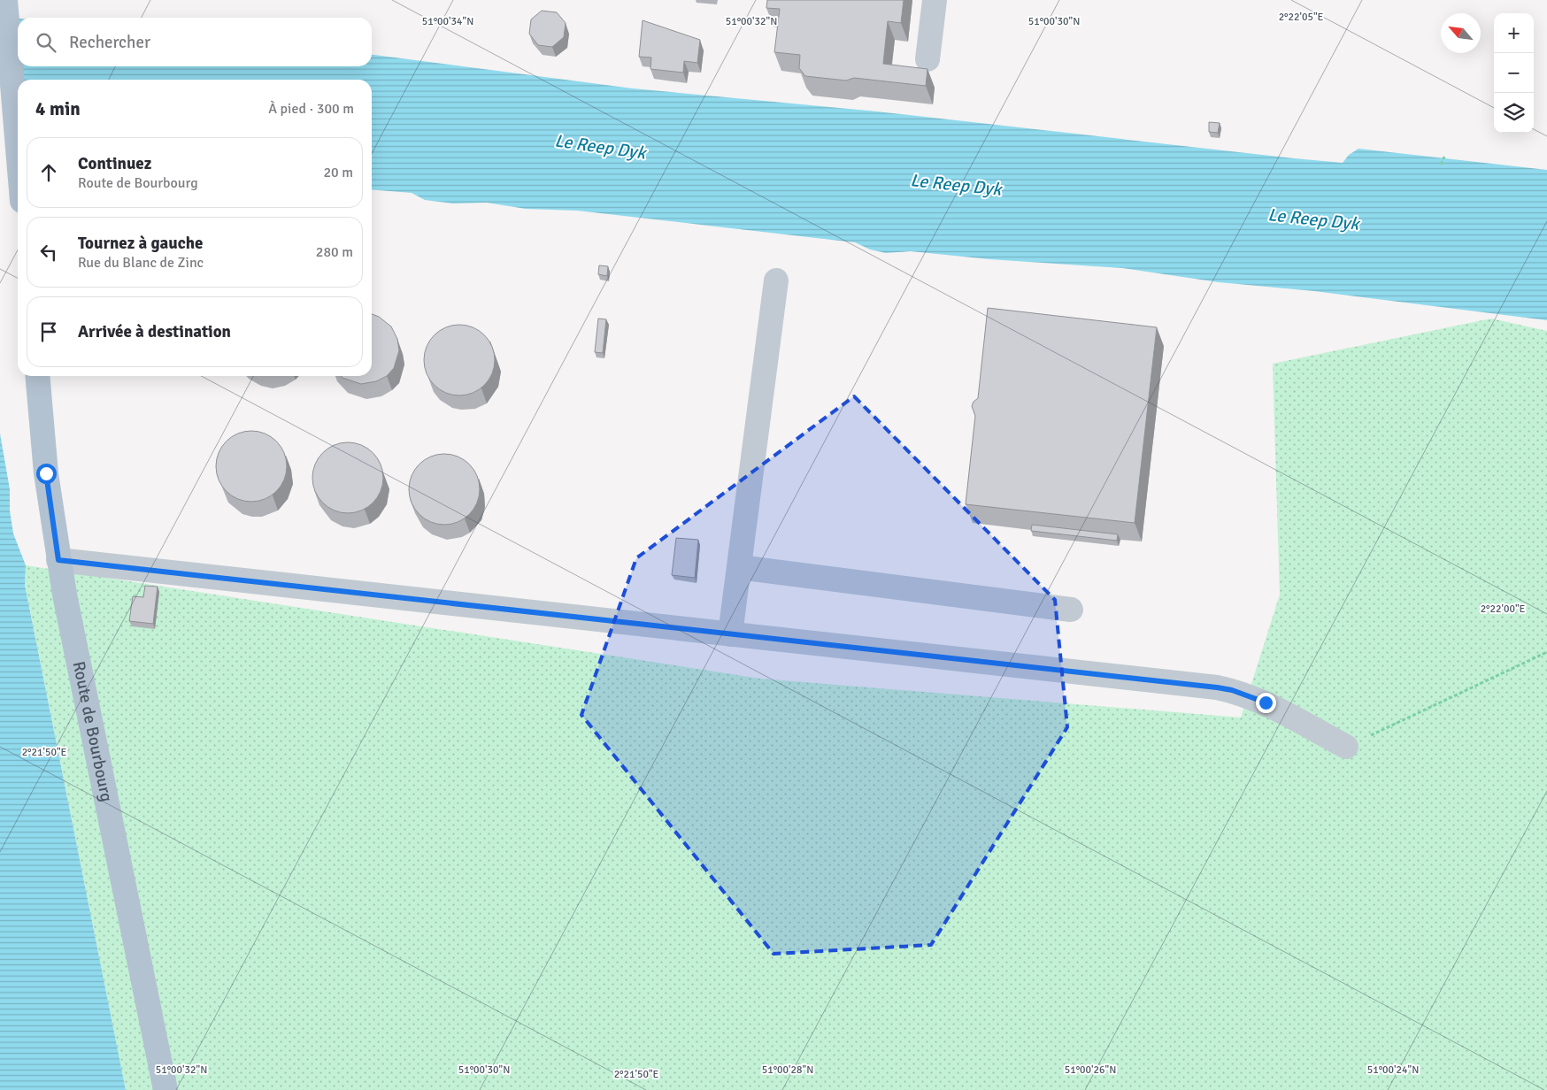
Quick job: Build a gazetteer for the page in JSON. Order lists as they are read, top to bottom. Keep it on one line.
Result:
{"streets":{"main road":["Route de Bourbourg"]},"water":["Le Reep Dyk"],"north":"top left","page":{"map_buttons":["+","−"],"search":"Rechercher","heading":["4 min","À pied · 300 m"],"list":[["Continuez","Route de Bourbourg","20 m"],["Tournez à gauche","Rue du Blanc de Zinc","280 m"],"Arrivée à destination"]},"coordinates":["2°22'05\"E","51°00'34\"N","51°00'32\"N","51°00'30\"N","2°22'00\"E","2°21'50\"E","51°00'28\"N","51°00'26\"N","51°00'24\"N"]}
